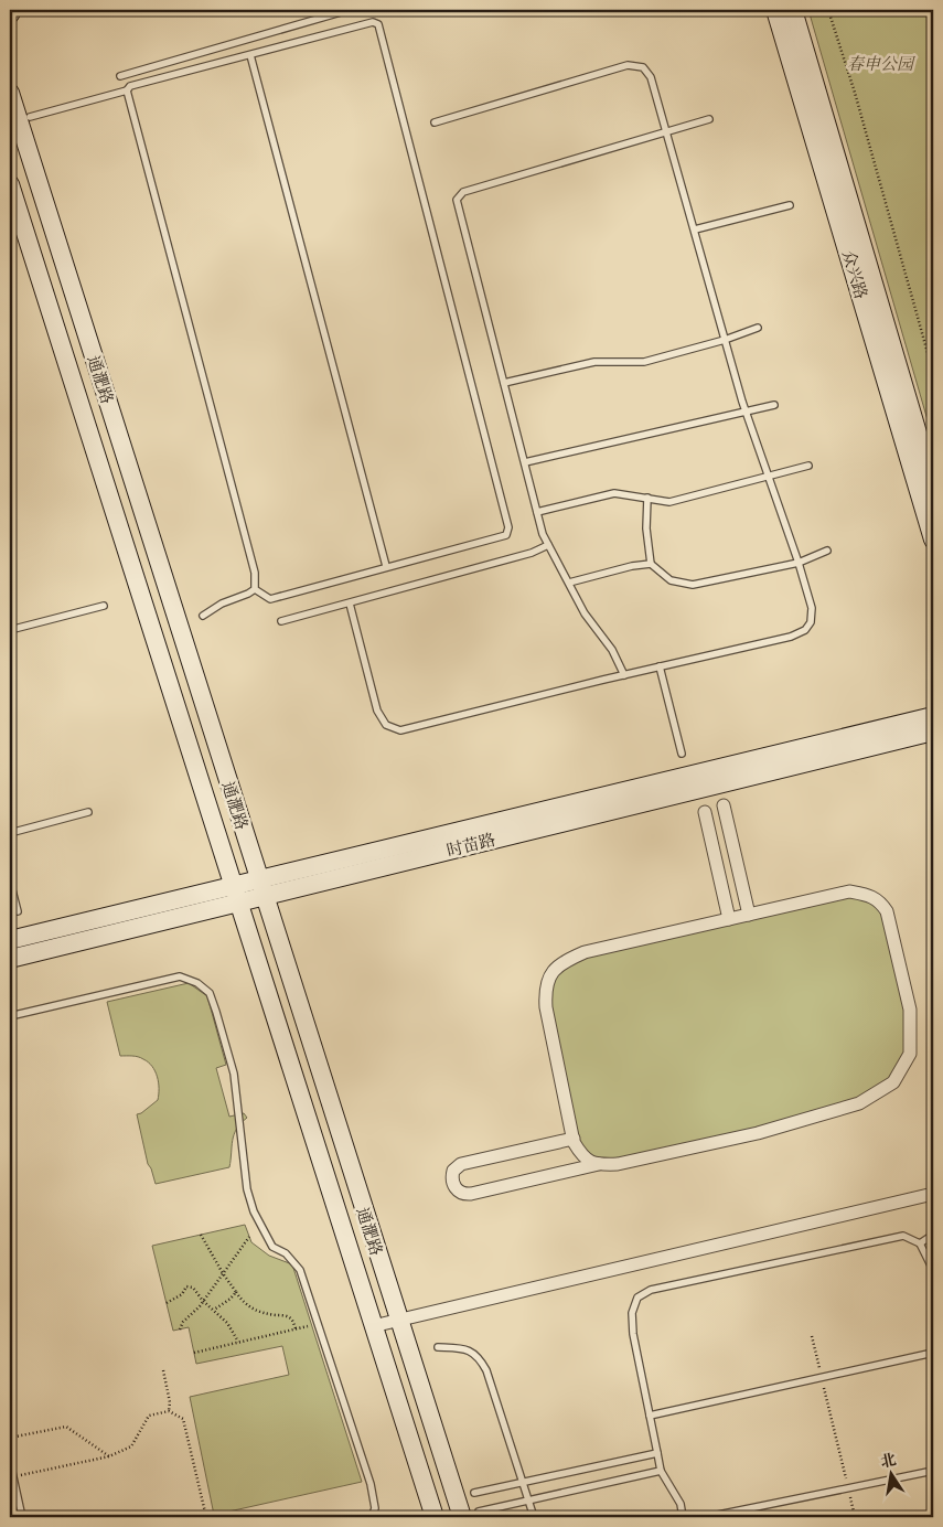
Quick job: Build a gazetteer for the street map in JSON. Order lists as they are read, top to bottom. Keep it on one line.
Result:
{"streets":{"street":["众兴路","通淝路","时苗路"]},"crossings":[["通淝路","时苗路"]],"parks":["春申公园"],"north":"top"}
